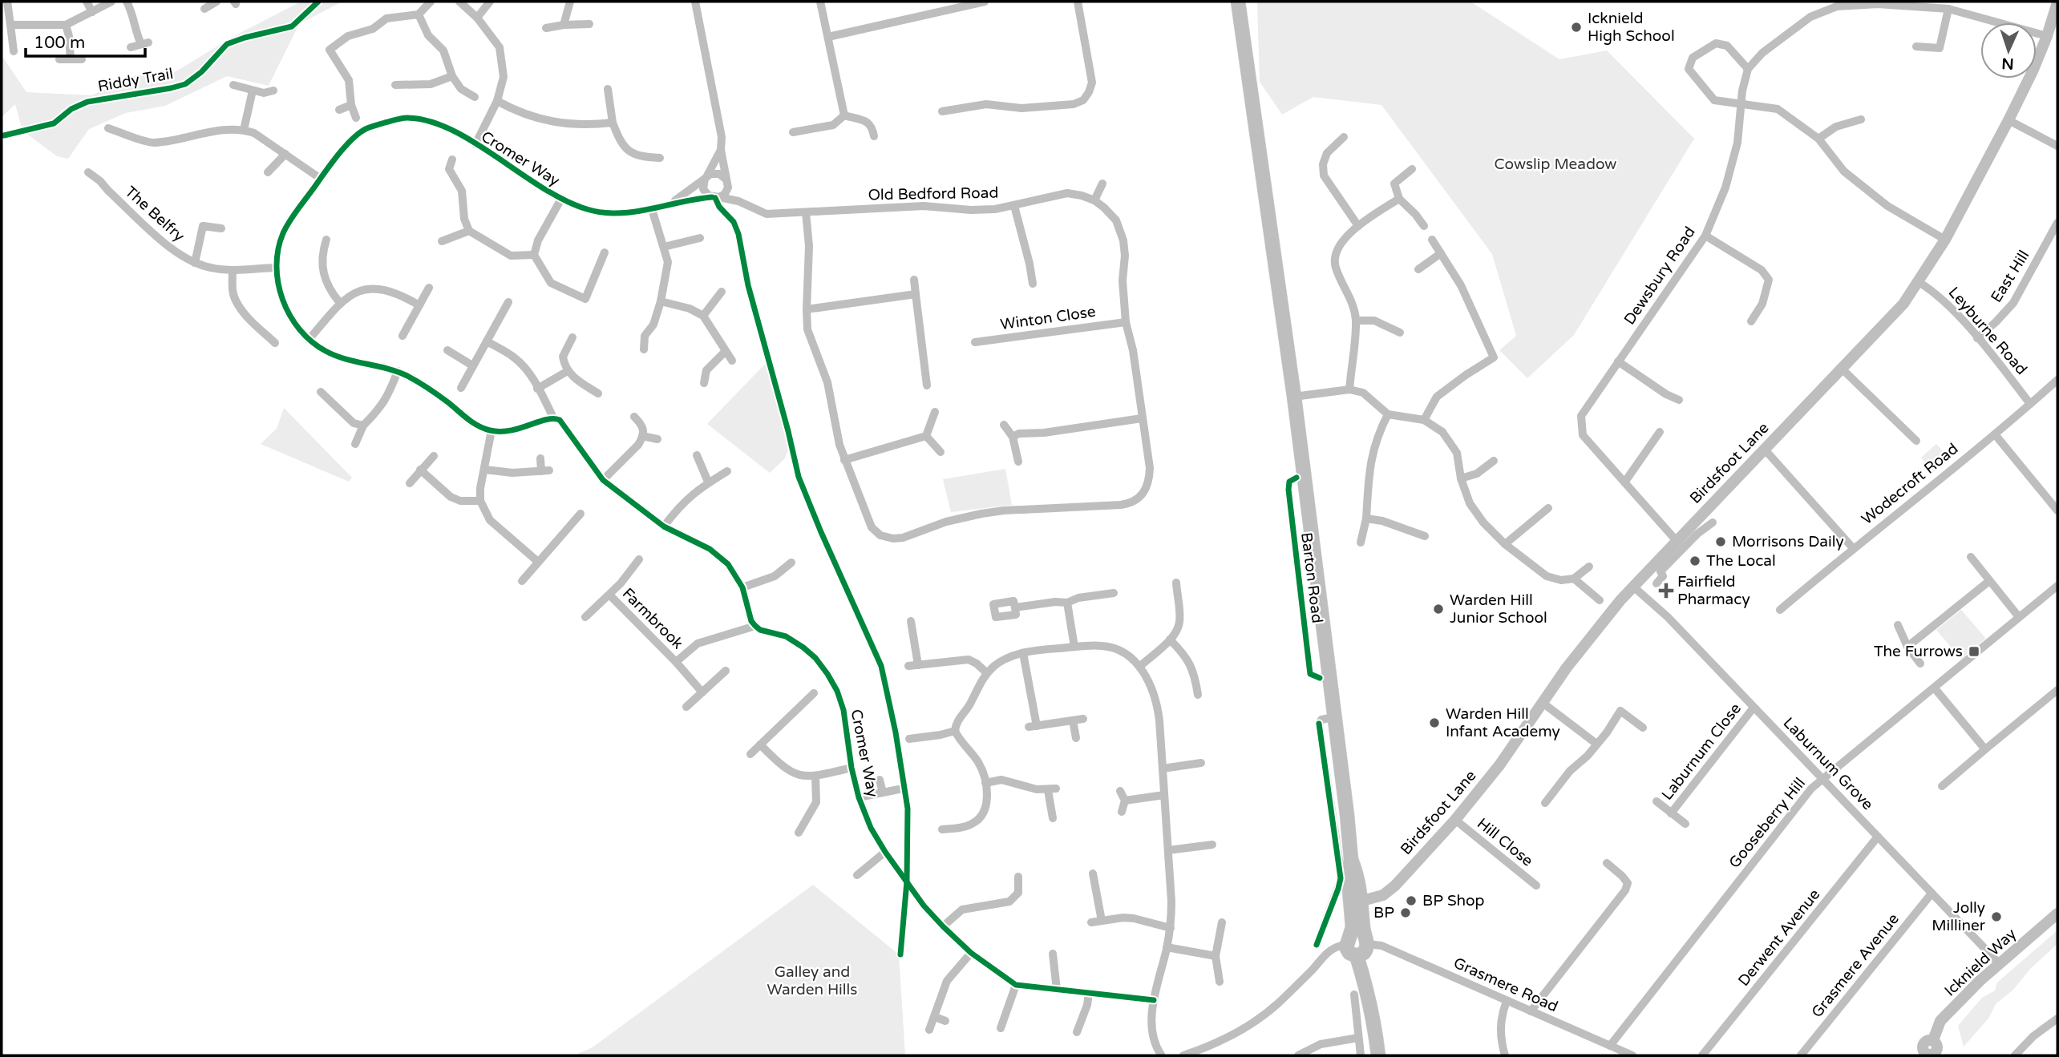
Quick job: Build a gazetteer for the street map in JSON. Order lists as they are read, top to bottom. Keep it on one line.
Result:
{"streets":{"highway":["Barton Road"],"street":["Cromer Way","Old Bedford Road","The Belfry","Dewsbury Road","East Hill","Winton Close","Leyburne Road","Birdsfoot Lane","Wodecroft Road","Farmbrook","Laburnum Close","Laburnum Grove","Gooseberry Hill","Hill Close","Derwent Avenue","Icknield Way","Grasmere Avenue","Grasmere Road"],"cycle path":["Riddy Trail"]},"crossings":[["Cromer Way","Old Bedford Road"],["Cromer Way","The Belfry"],["Cromer Way","Farmbrook"],["Old Bedford Road","Winton Close"],["Dewsbury Road","Birdsfoot Lane"],["East Hill","Leyburne Road"],["Leyburne Road","Birdsfoot Lane"],["Leyburne Road","Wodecroft Road"],["Birdsfoot Lane","Barton Road"],["Birdsfoot Lane","Laburnum Grove"],["Birdsfoot Lane","Hill Close"],["Barton Road","Grasmere Road"],["Laburnum Close","Laburnum Grove"],["Laburnum Grove","Gooseberry Hill"],["Laburnum Grove","Derwent Avenue"],["Laburnum Grove","Icknield Way"],["Laburnum Grove","Grasmere Avenue"],["Gooseberry Hill","Grasmere Road"]],"parks":["Cowslip Meadow","Galley and Warden Hills"],"places":{"other":["Icknield High School","Morrisons Daily","The Local","Warden Hill Junior School","Warden Hill Infant Academy","BP Shop","BP","Jolly Milliner"],"health":["Fairfield Pharmacy"],"transit":["The Furrows"]},"scale_bar":"100 m","north":"bottom"}
